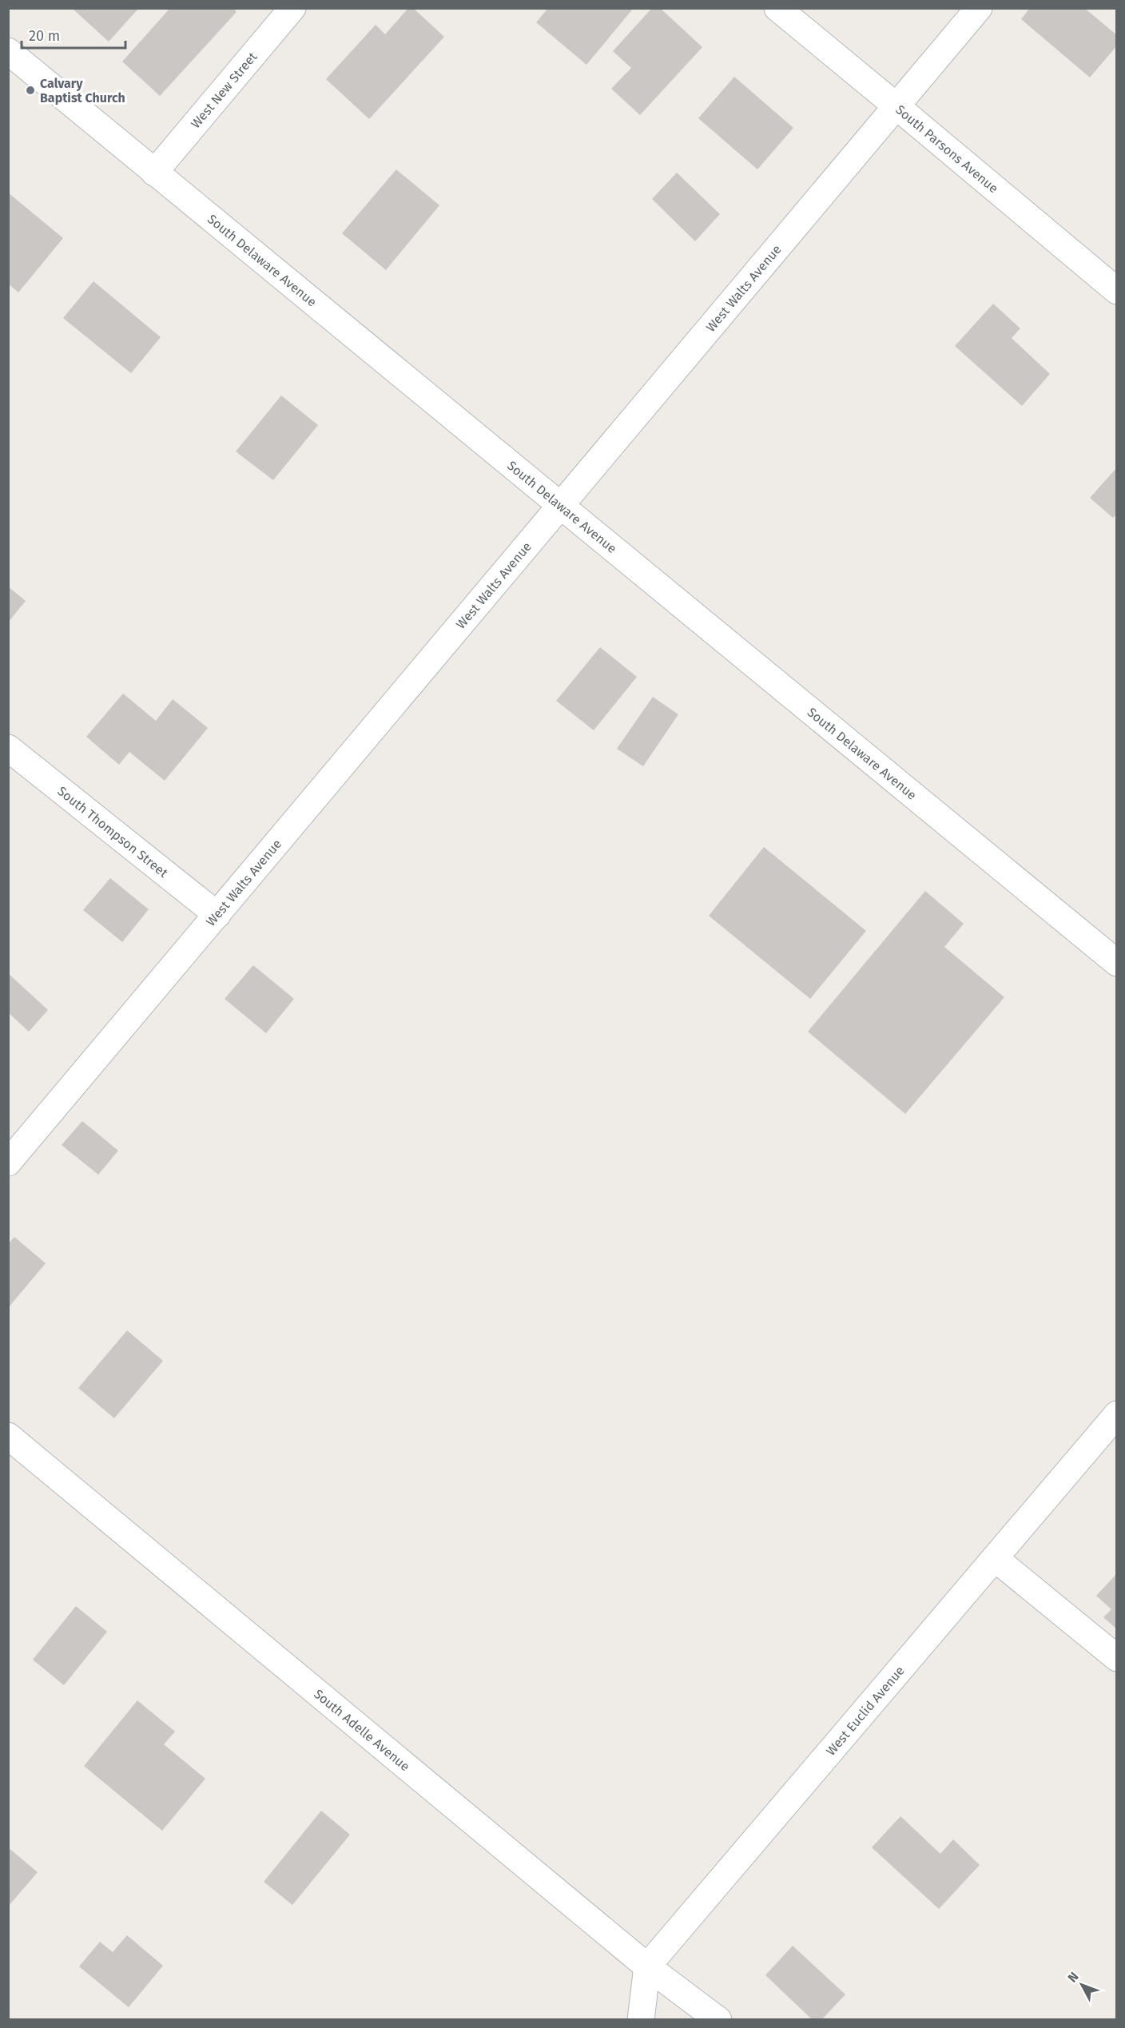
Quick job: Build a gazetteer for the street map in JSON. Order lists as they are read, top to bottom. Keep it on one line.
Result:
{"streets":{"street":["West New Street","South Parsons Avenue","South Delaware Avenue","West Walts Avenue","South Thompson Street","West Euclid Avenue","South Adelle Avenue"]},"crossings":[["West New Street","South Delaware Avenue"],["South Parsons Avenue","West Walts Avenue"],["South Delaware Avenue","West Walts Avenue"],["West Walts Avenue","South Thompson Street"],["West Euclid Avenue","South Adelle Avenue"]],"places":["Calvary Baptist Church"],"scale_bar":"20 m","north":"top left"}
